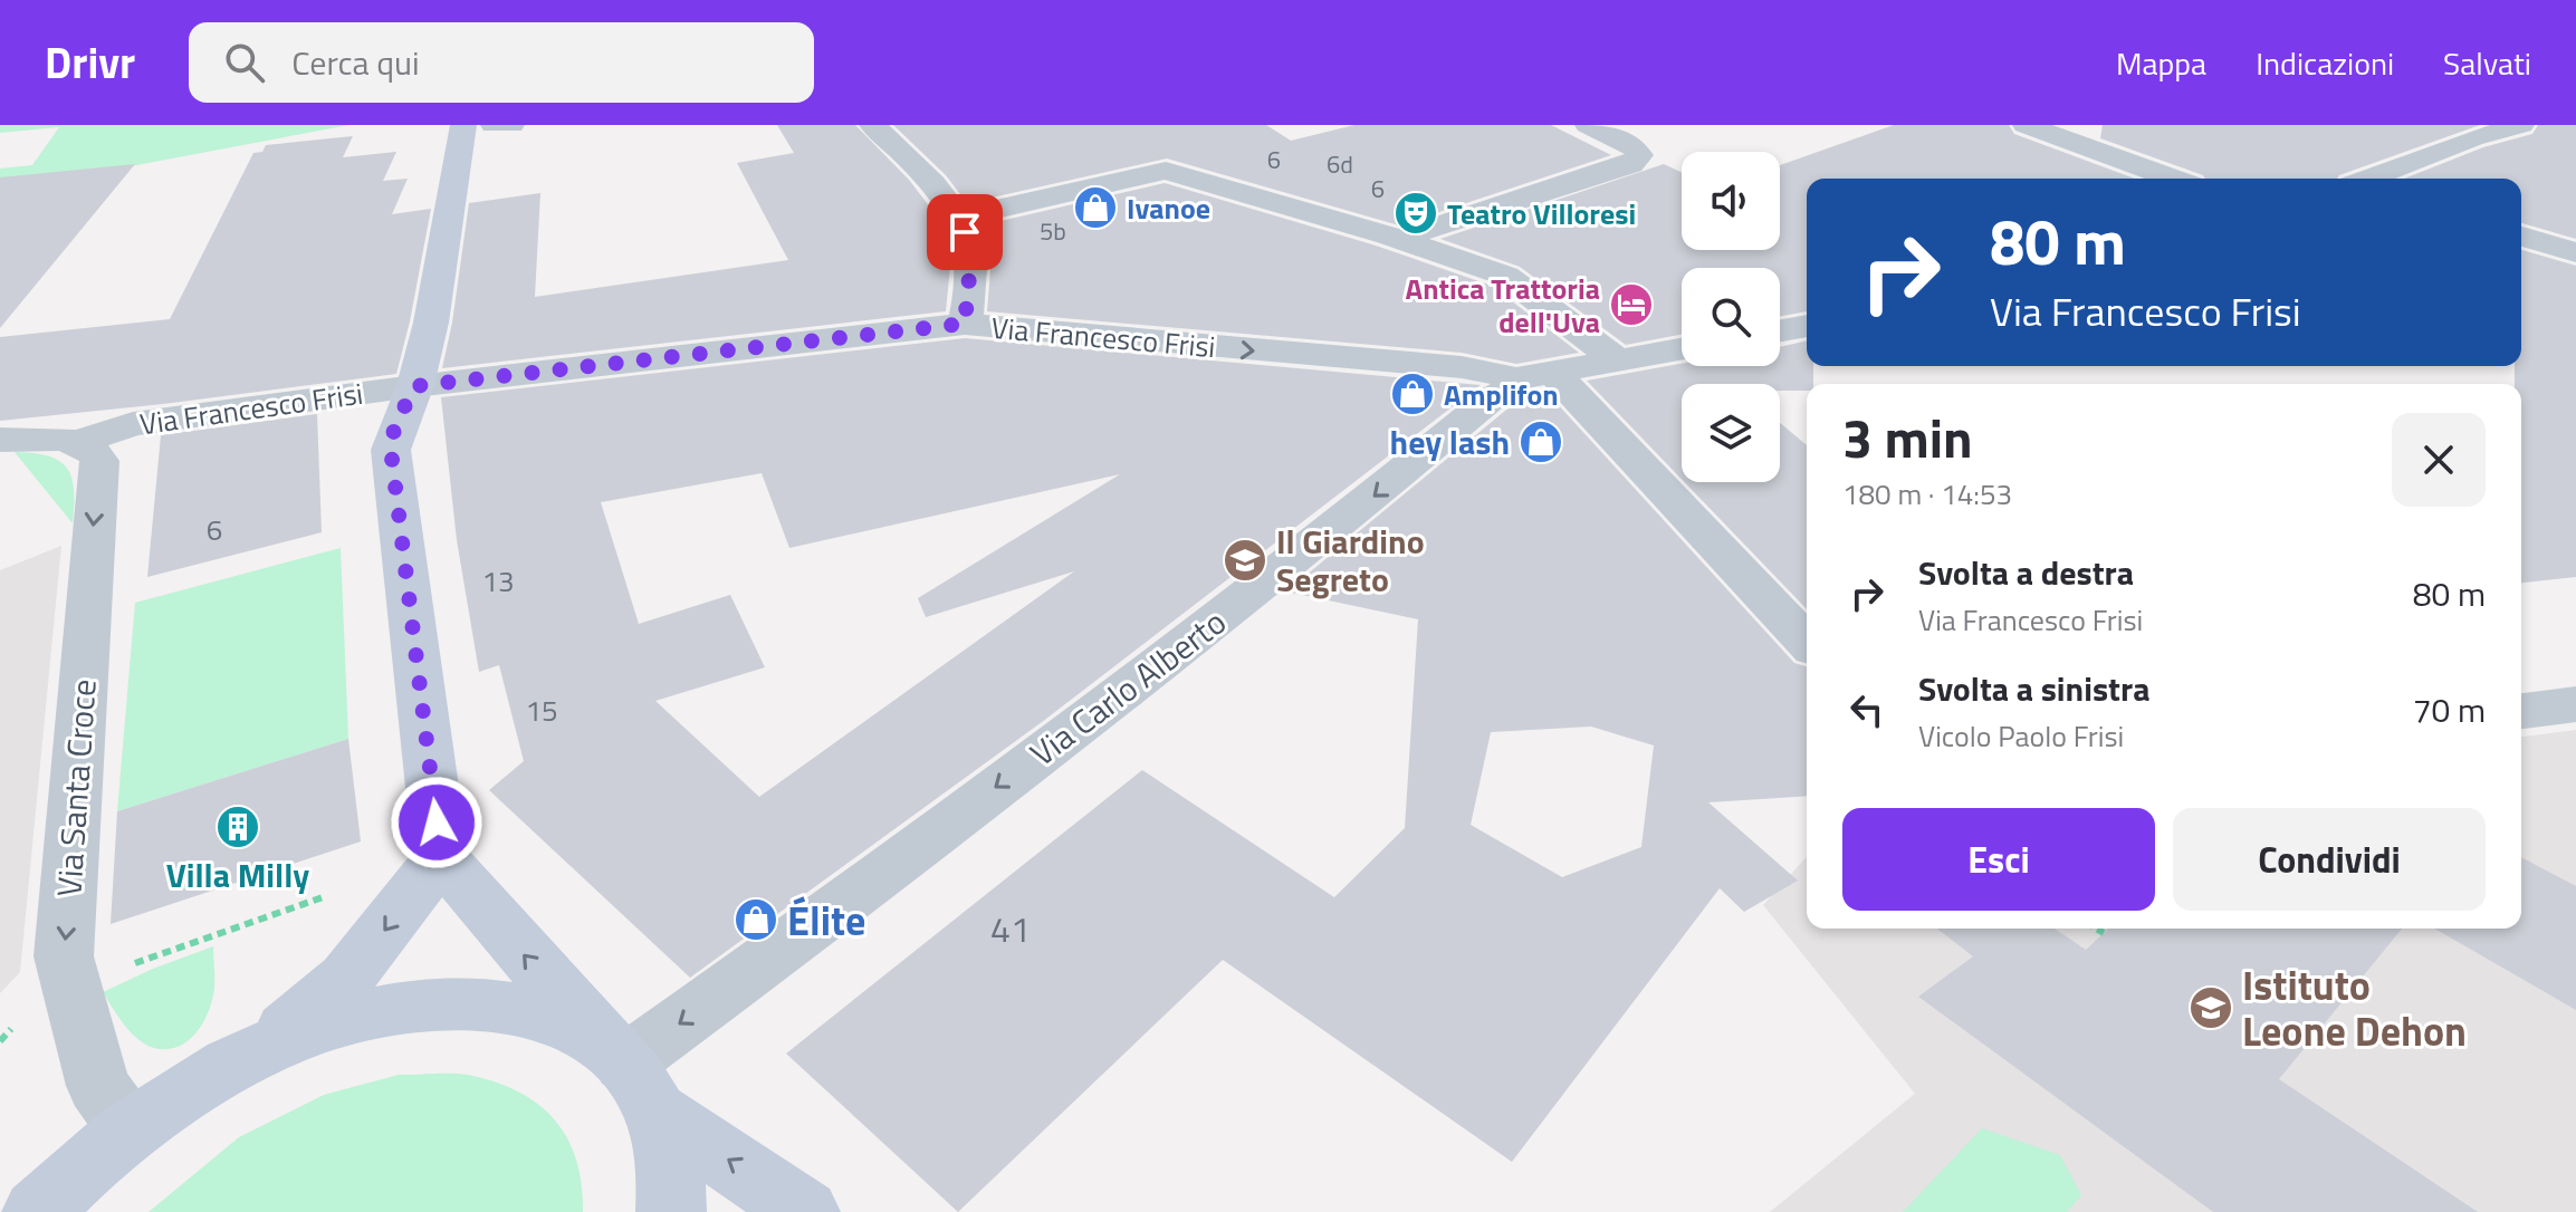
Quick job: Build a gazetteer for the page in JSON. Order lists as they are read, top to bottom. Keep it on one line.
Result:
{"streets":{"street":["Via Francesco Frisi","Via Carlo Alberto","Via Santa Croce"]},"crossings":[["Via Francesco Frisi","Via Carlo Alberto"],["Via Francesco Frisi","Via Santa Croce"]],"one_way":["Via Carlo Alberto"],"places":{"shop":["Ivanoe","Amplifon","hey lash","Élite"],"theatre":["Teatro Villoresi"],"hotel":["Antica Trattoria dell'Uva"],"school or university":["Il Giardino Segreto","Istituto Leone Dehon"],"building":["Villa Milly"]},"house_numbers":["6","6d","6","5b","6","13","15","41"],"page":{"header":"Drivr","search":"Cerca qui","nav":["Mappa","Indicazioni","Salvati"],"turn":["80 m","Via Francesco Frisi"],"heading":["3 min","180 m · 14:53"],"list":[{"name":"Svolta a destra","note":"Via Francesco Frisi","value":"80 m"},{"name":"Svolta a sinistra","note":"Vicolo Paolo Frisi","value":"70 m"}],"buttons":["Esci","Condividi"]}}
